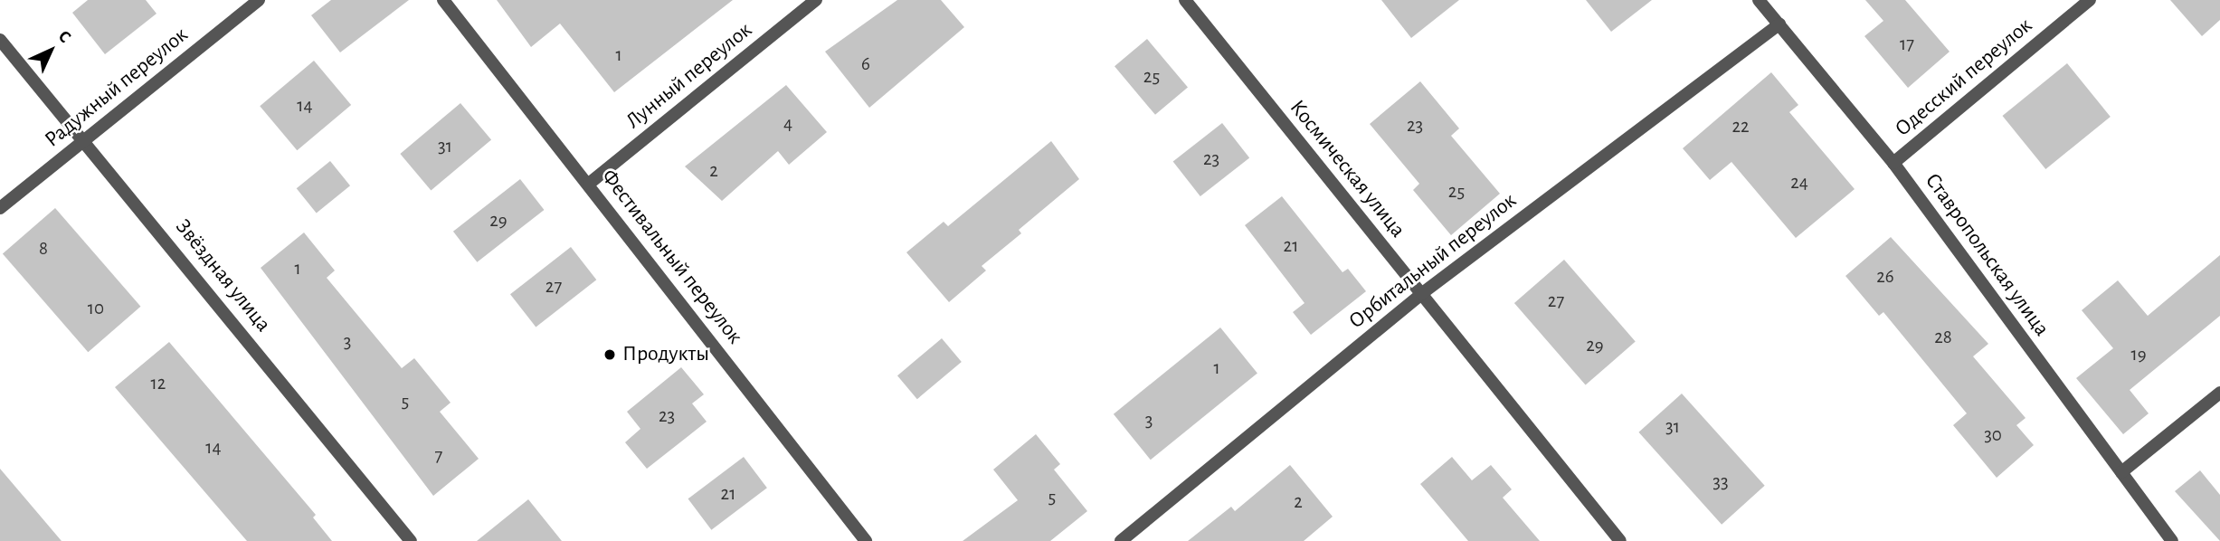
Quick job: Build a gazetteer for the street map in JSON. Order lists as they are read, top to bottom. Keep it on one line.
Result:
{"streets":{"street":["Лунный переулок","Одесский переулок","Радужный переулок","Космическая улица","Ставропольская улица","Фестивальный переулок","Орбитальный переулок","Звёздная улица"]},"crossings":[["Лунный переулок","Фестивальный переулок"],["Одесский переулок","Ставропольская улица"],["Радужный переулок","Звёздная улица"],["Космическая улица","Орбитальный переулок"],["Ставропольская улица","Орбитальный переулок"]],"places":["Продукты"],"house_numbers":["17","1","6","25","14","4","23","22","31","23","2","24","25","29","21","8","1","26","27","27","10","28","3","29","19","1","12","5","23","3","31","30","14","7","33","21","5","2"],"north":"top right"}
